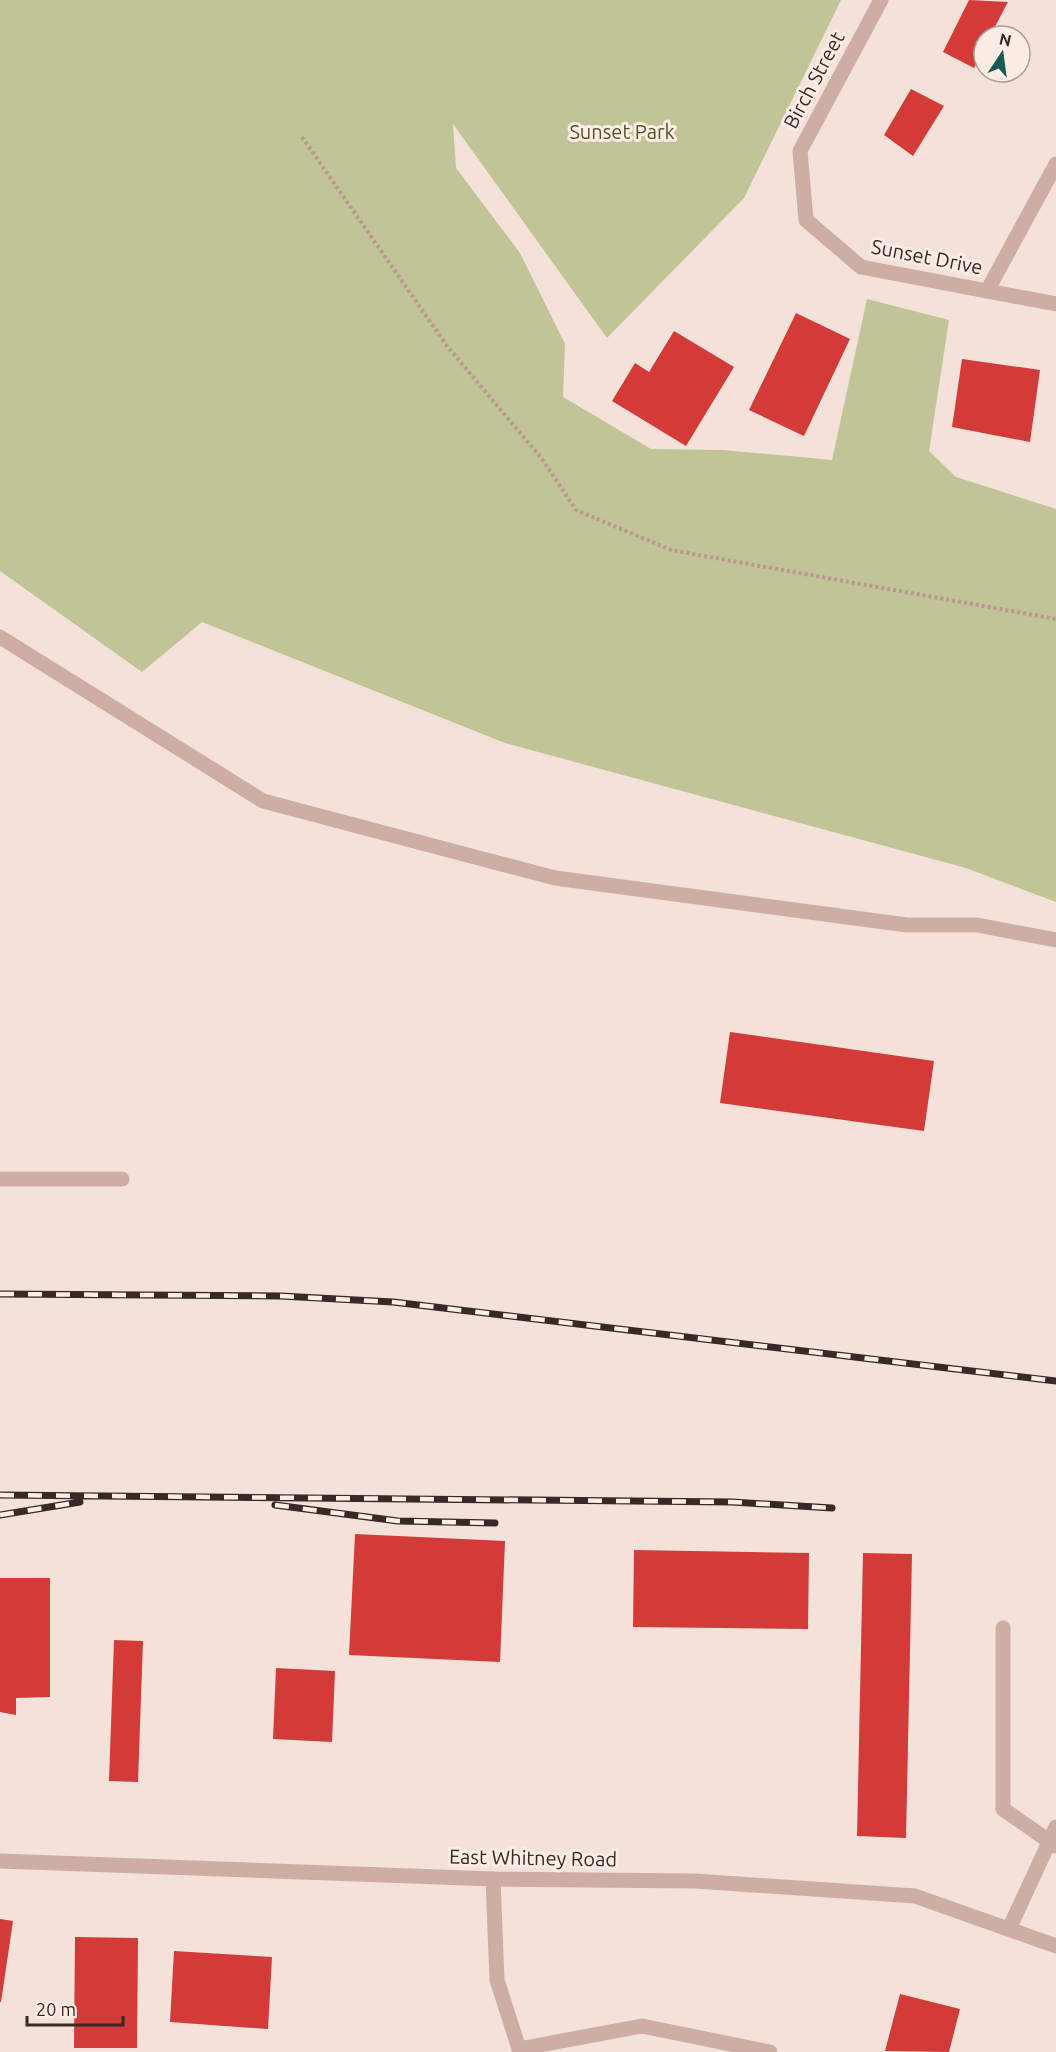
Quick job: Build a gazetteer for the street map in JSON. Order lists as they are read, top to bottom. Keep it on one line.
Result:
{"streets":{"street":["Birch Street","Sunset Drive","East Whitney Road"]},"crossings":[["Birch Street","Sunset Drive"]],"parks":["Sunset Park"],"scale_bar":"20 m","north":"top"}
